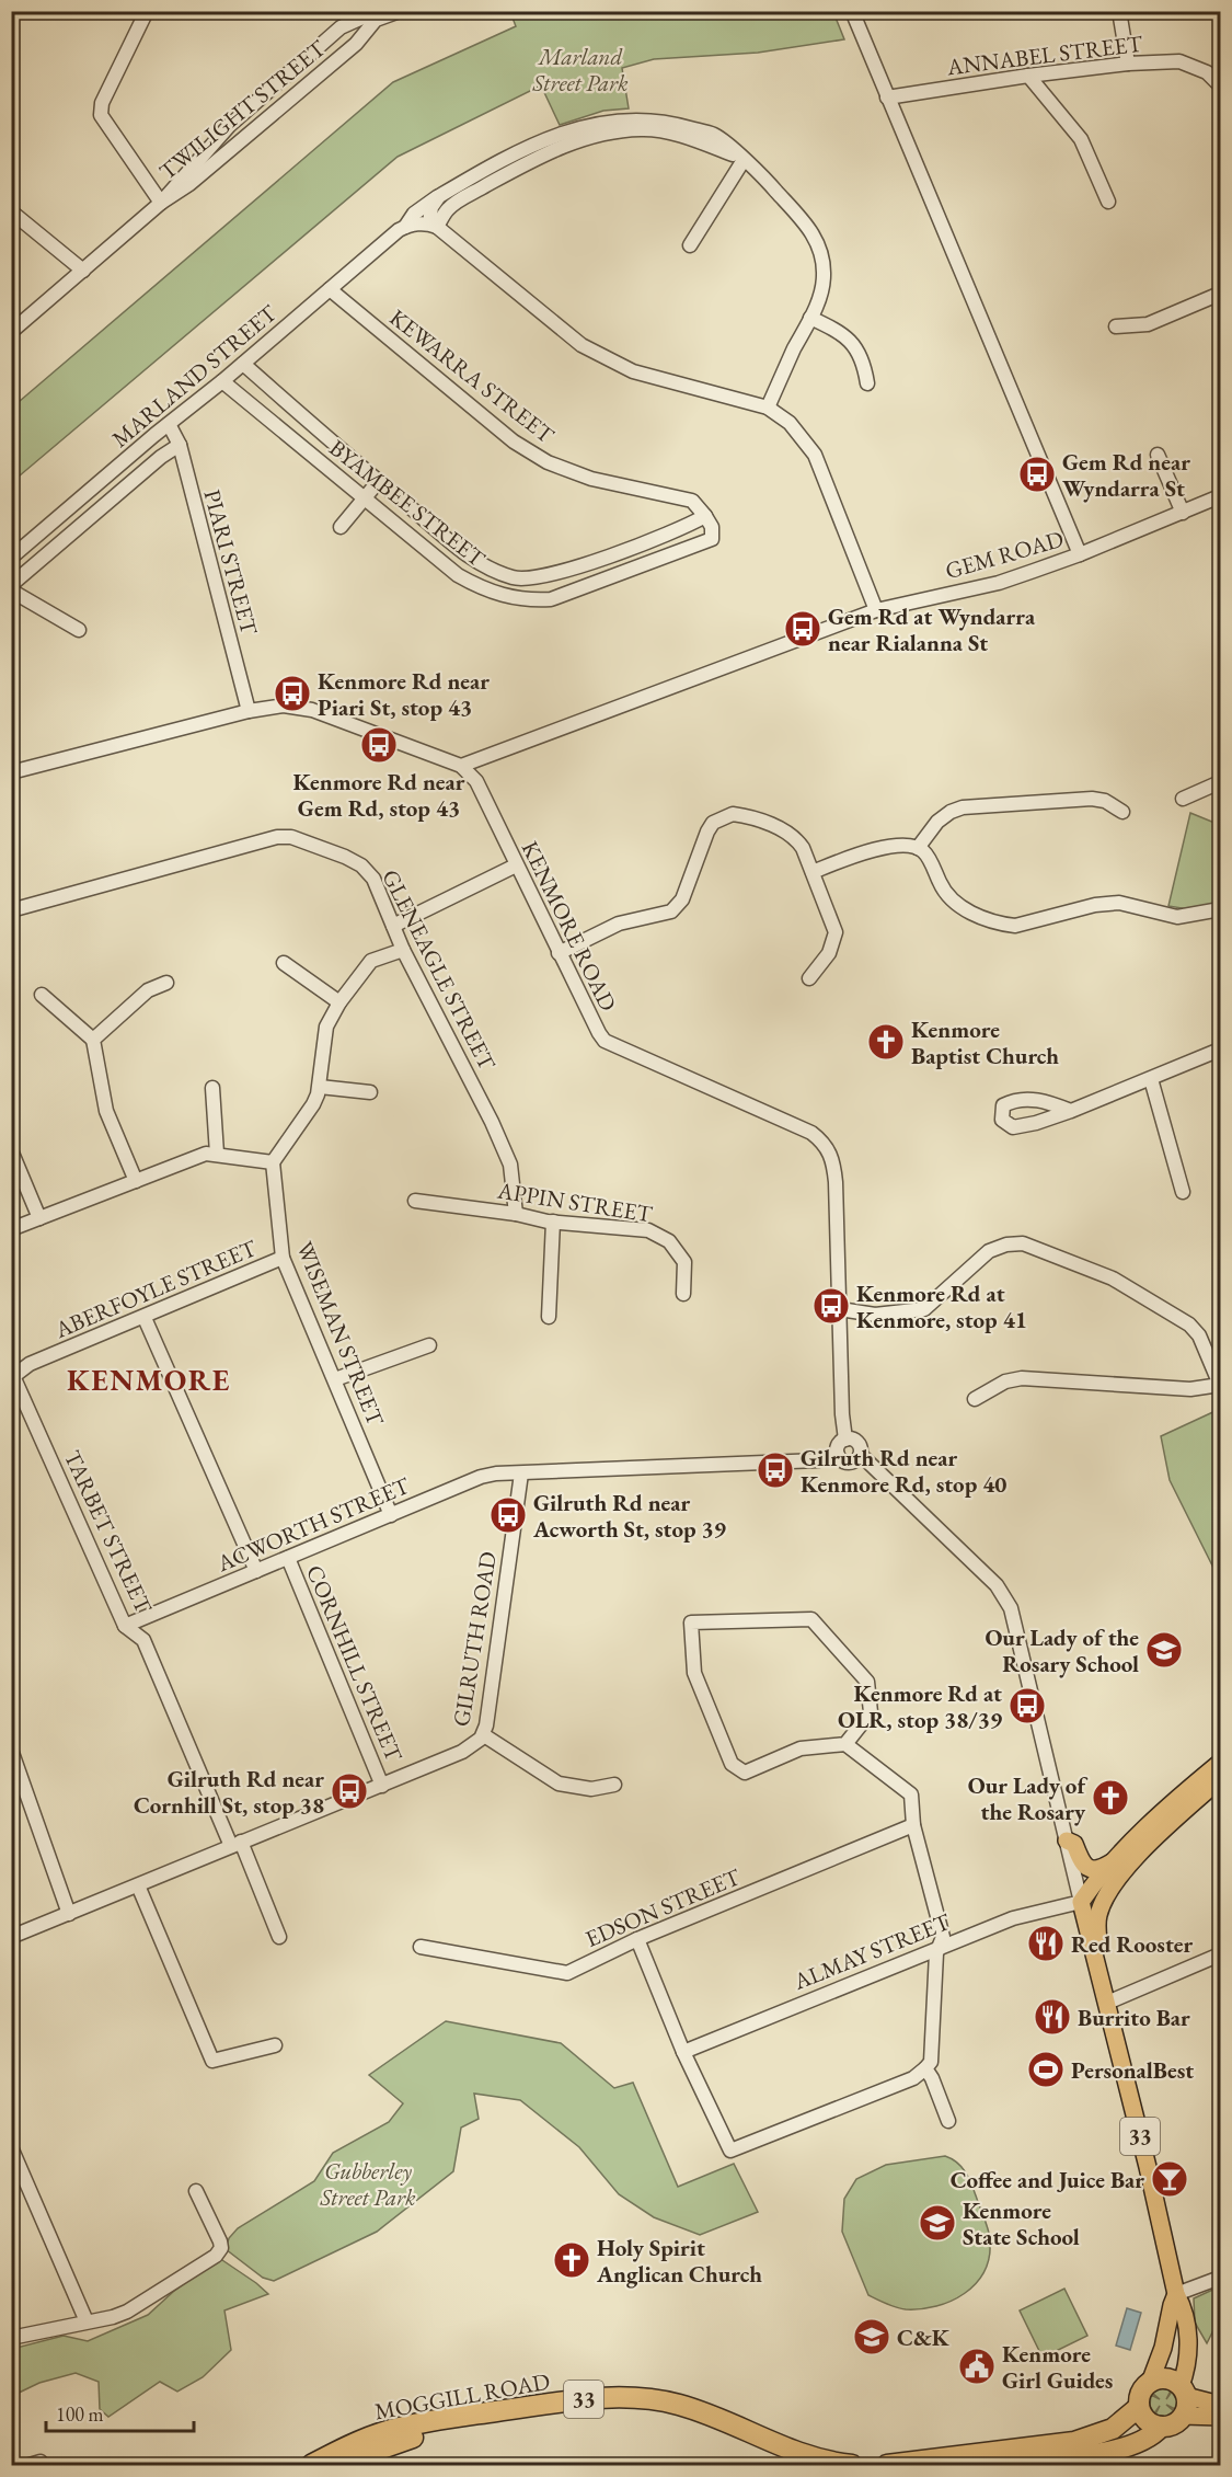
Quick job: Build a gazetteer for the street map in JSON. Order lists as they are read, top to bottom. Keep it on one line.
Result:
{"streets":{"highway":["33","MOGGILL ROAD"],"street":["ANNABEL STREET","TWILIGHT STREET","MARLAND STREET","KEWARRA STREET","BYAMBEE STREET","GEM ROAD","PIARI STREET","KENMORE ROAD","GLENEAGLE STREET","APPIN STREET","ABERFOYLE STREET","WISEMAN STREET","ACWORTH STREET","TARBET STREET","GILRUTH ROAD","CORNHILL STREET","EDSON STREET","ALMAY STREET"]},"crossings":[["ANNABEL STREET","GEM ROAD"],["MARLAND STREET","KEWARRA STREET"],["MARLAND STREET","BYAMBEE STREET"],["MARLAND STREET","PIARI STREET"],["KEWARRA STREET","BYAMBEE STREET"],["GEM ROAD","KENMORE ROAD"],["GLENEAGLE STREET","APPIN STREET"],["ABERFOYLE STREET","WISEMAN STREET"],["ABERFOYLE STREET","TARBET STREET"],["WISEMAN STREET","ACWORTH STREET"],["ACWORTH STREET","TARBET STREET"],["ACWORTH STREET","GILRUTH ROAD"],["ACWORTH STREET","CORNHILL STREET"],["TARBET STREET","GILRUTH ROAD"],["GILRUTH ROAD","CORNHILL STREET"],["ALMAY STREET","33"]],"districts":["KENMORE"],"parks":["Marland Street Park","Gubberley Street Park"],"places":{"bus stop":["Gem Rd near Wyndarra St","Gem Rd at Wyndarra near Rialanna St","Kenmore Rd near Piari St, stop 43","Kenmore Rd near Gem Rd, stop 43","Kenmore Rd at Kenmore, stop 41","Gilruth Rd near Kenmore Rd, stop 40","Gilruth Rd near Acworth St, stop 39","Kenmore Rd at OLR, stop 38/39","Gilruth Rd near Cornhill St, stop 38"],"church":["Kenmore Baptist Church","Our Lady of the Rosary","Holy Spirit Anglican Church"],"school or university":["Our Lady of the Rosary School","Kenmore State School","C&K"],"restaurant":["Red Rooster","Burrito Bar"],"sports":["PersonalBest"],"bar":["Coffee and Juice Bar"],"public building":["Kenmore Girl Guides"]},"scale_bar":"100 m"}
